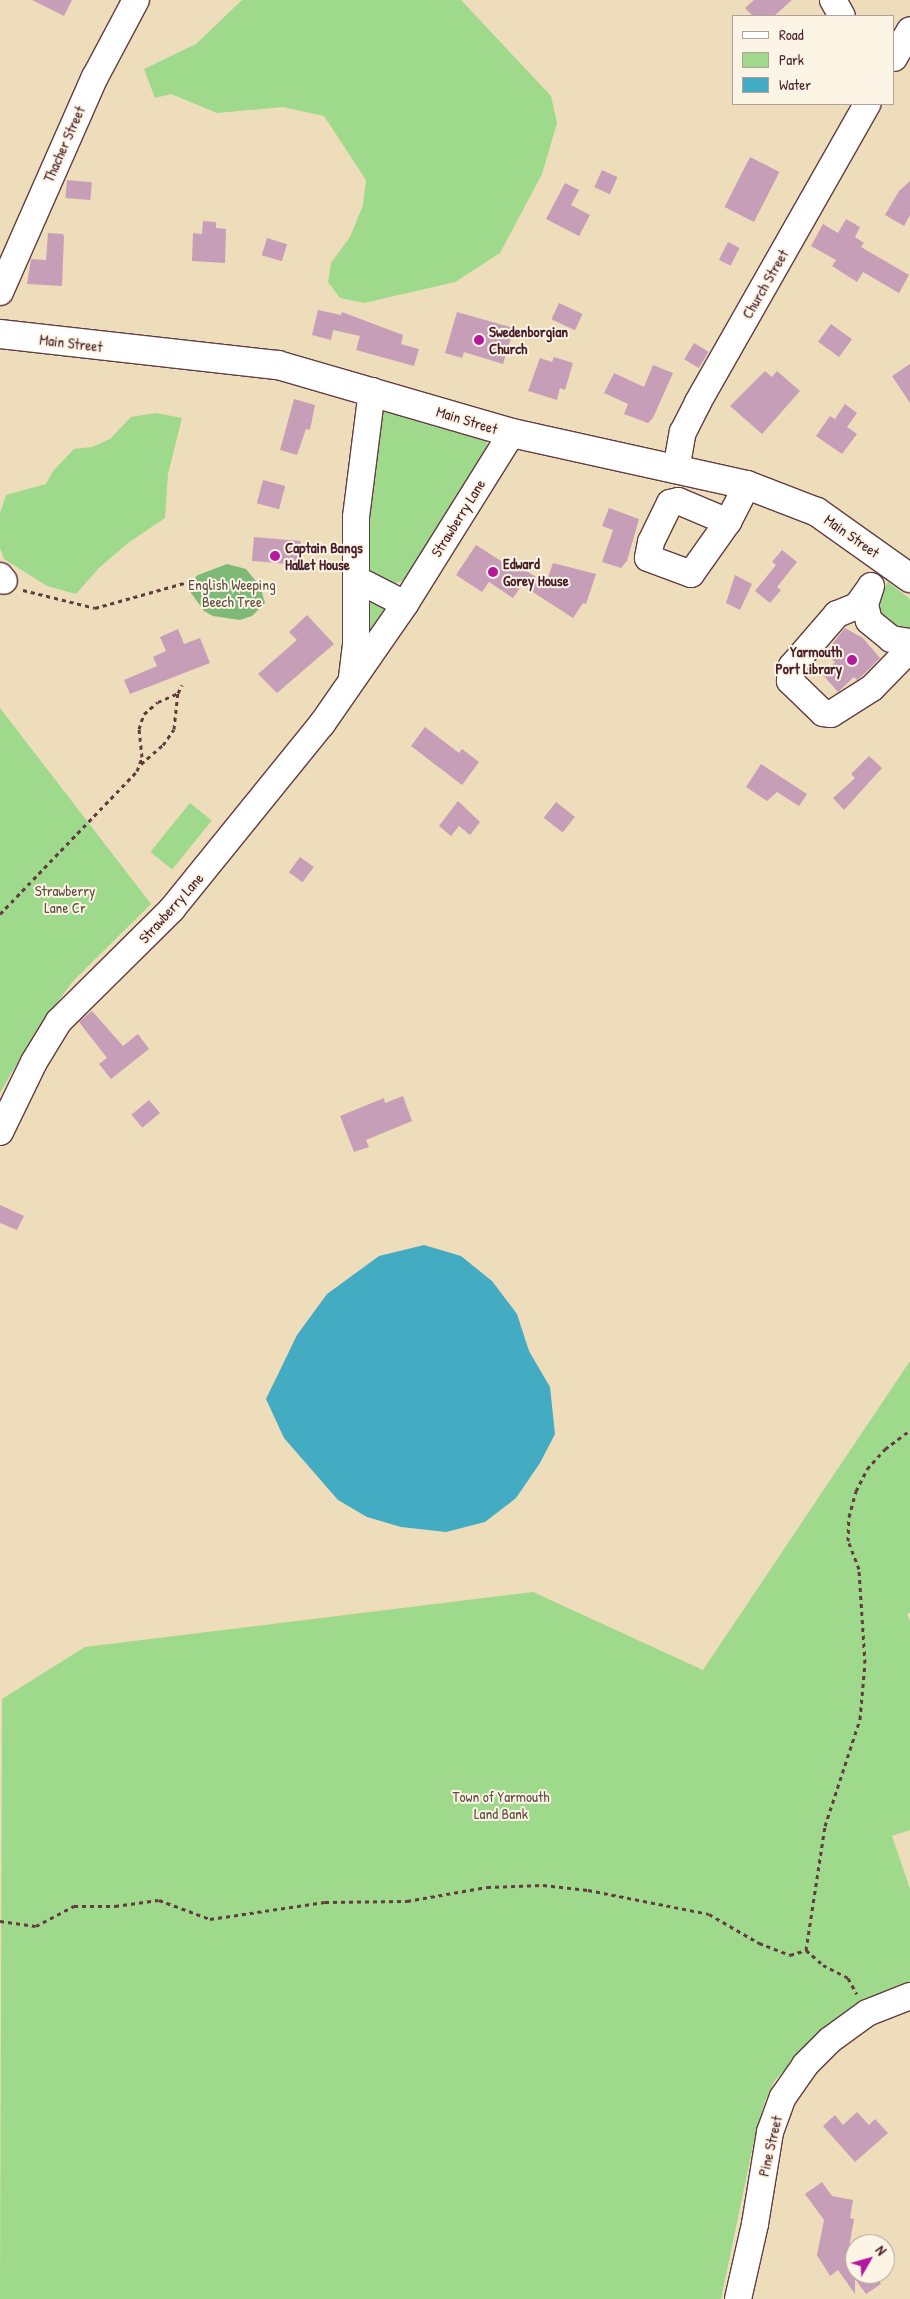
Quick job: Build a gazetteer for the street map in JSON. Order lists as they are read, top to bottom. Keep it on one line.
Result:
{"streets":{"main road":["Main Street"],"street":["Thacher Street","Church Street","Strawberry Lane","Pine Street"]},"crossings":[["Church Street","Main Street"],["Main Street","Strawberry Lane"]],"parks":["English Weeping Beech Tree","Strawberry Lane Cr","Town of Yarmouth Land Bank"],"places":["Swedenborgian Church","Captain Bangs Hallet House","Edward Gorey House","Yarmouth Port Library"],"legend":["Road","Park","Water"],"north":"top right"}
